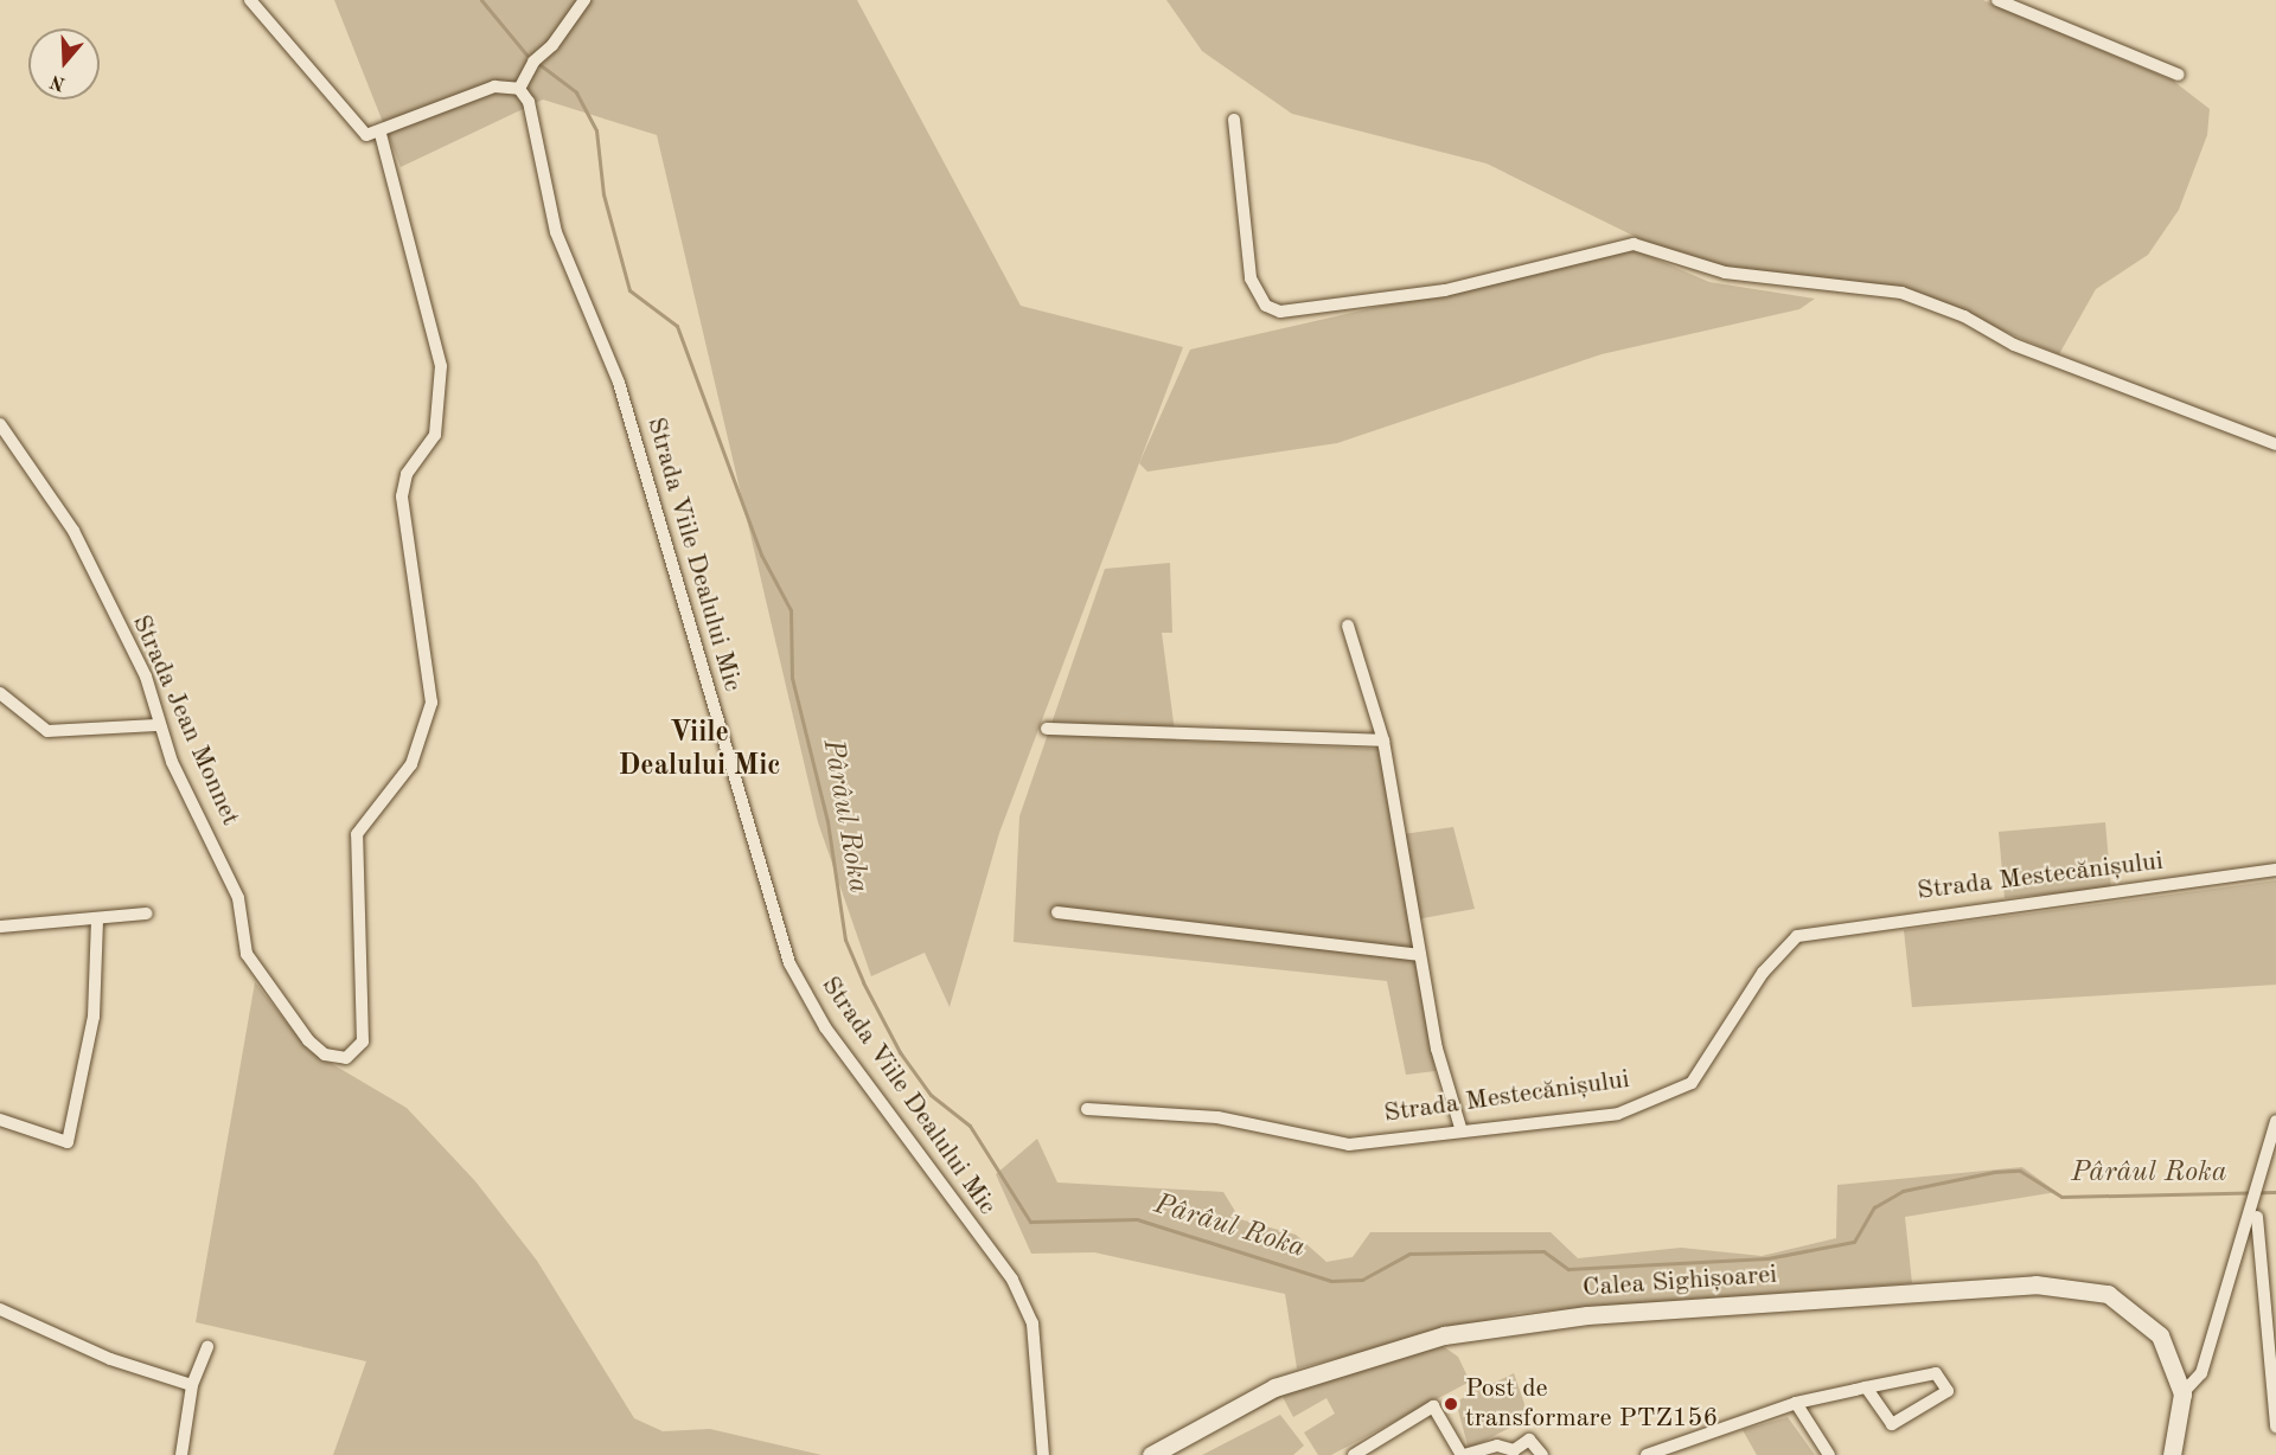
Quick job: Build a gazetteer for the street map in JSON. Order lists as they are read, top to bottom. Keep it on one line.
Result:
{"streets":{"main road":["Calea Sighișoarei"],"street":["Strada Viile Dealului Mic","Strada Jean Monnet","Strada Mestecănișului"]},"districts":["Viile Dealului Mic"],"water":["Pârâul Roka"],"places":["Post de transformare PTZ156"],"north":"bottom"}
